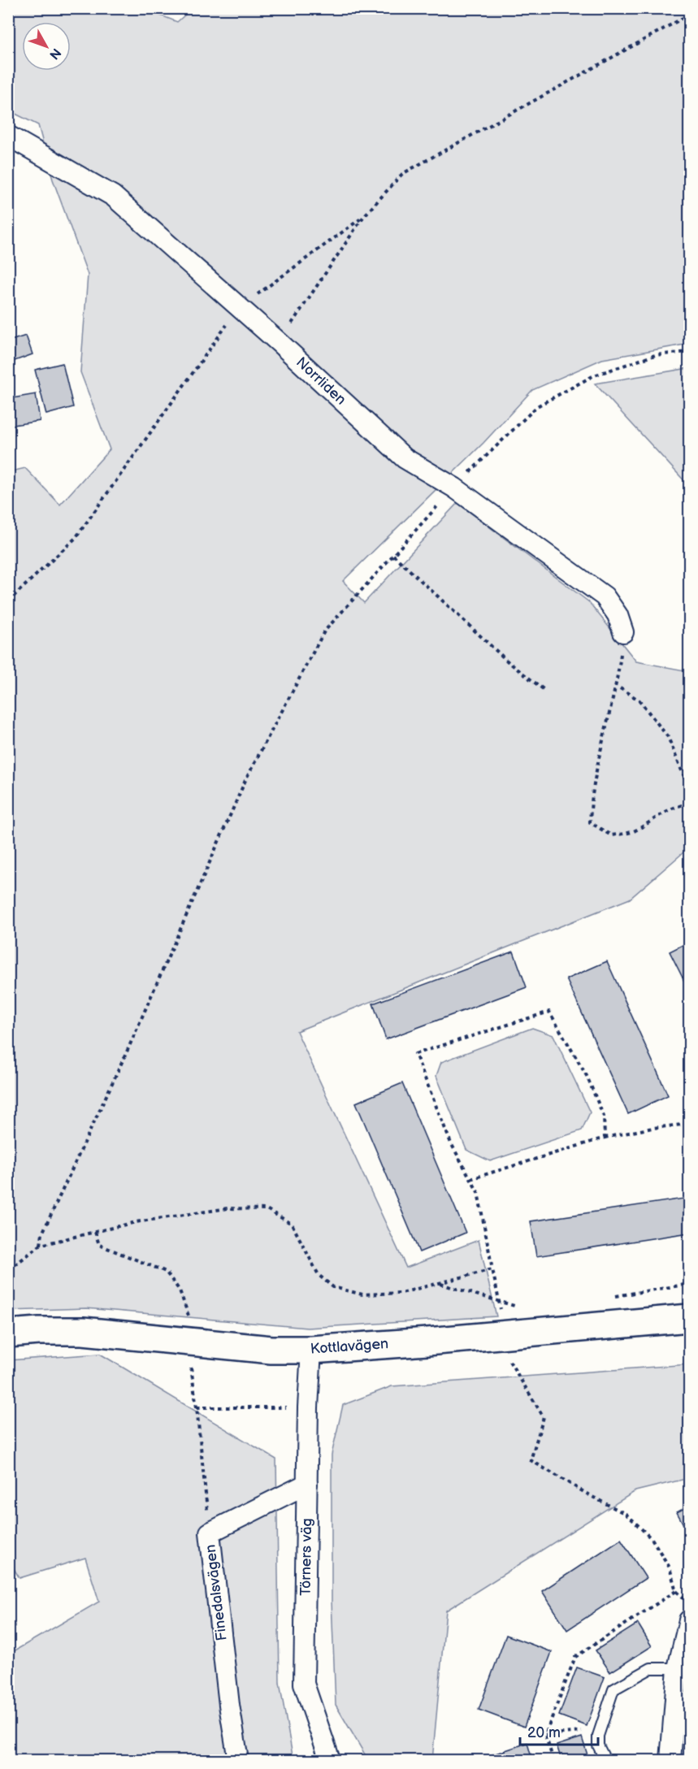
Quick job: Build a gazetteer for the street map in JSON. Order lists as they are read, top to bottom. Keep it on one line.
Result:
{"streets":{"street":["Norrliden","Kottlavägen","Törners väg","Finedalsvägen"]},"crossings":[["Kottlavägen","Törners väg"],["Törners väg","Finedalsvägen"]],"scale_bar":"20 m","north":"bottom right"}
